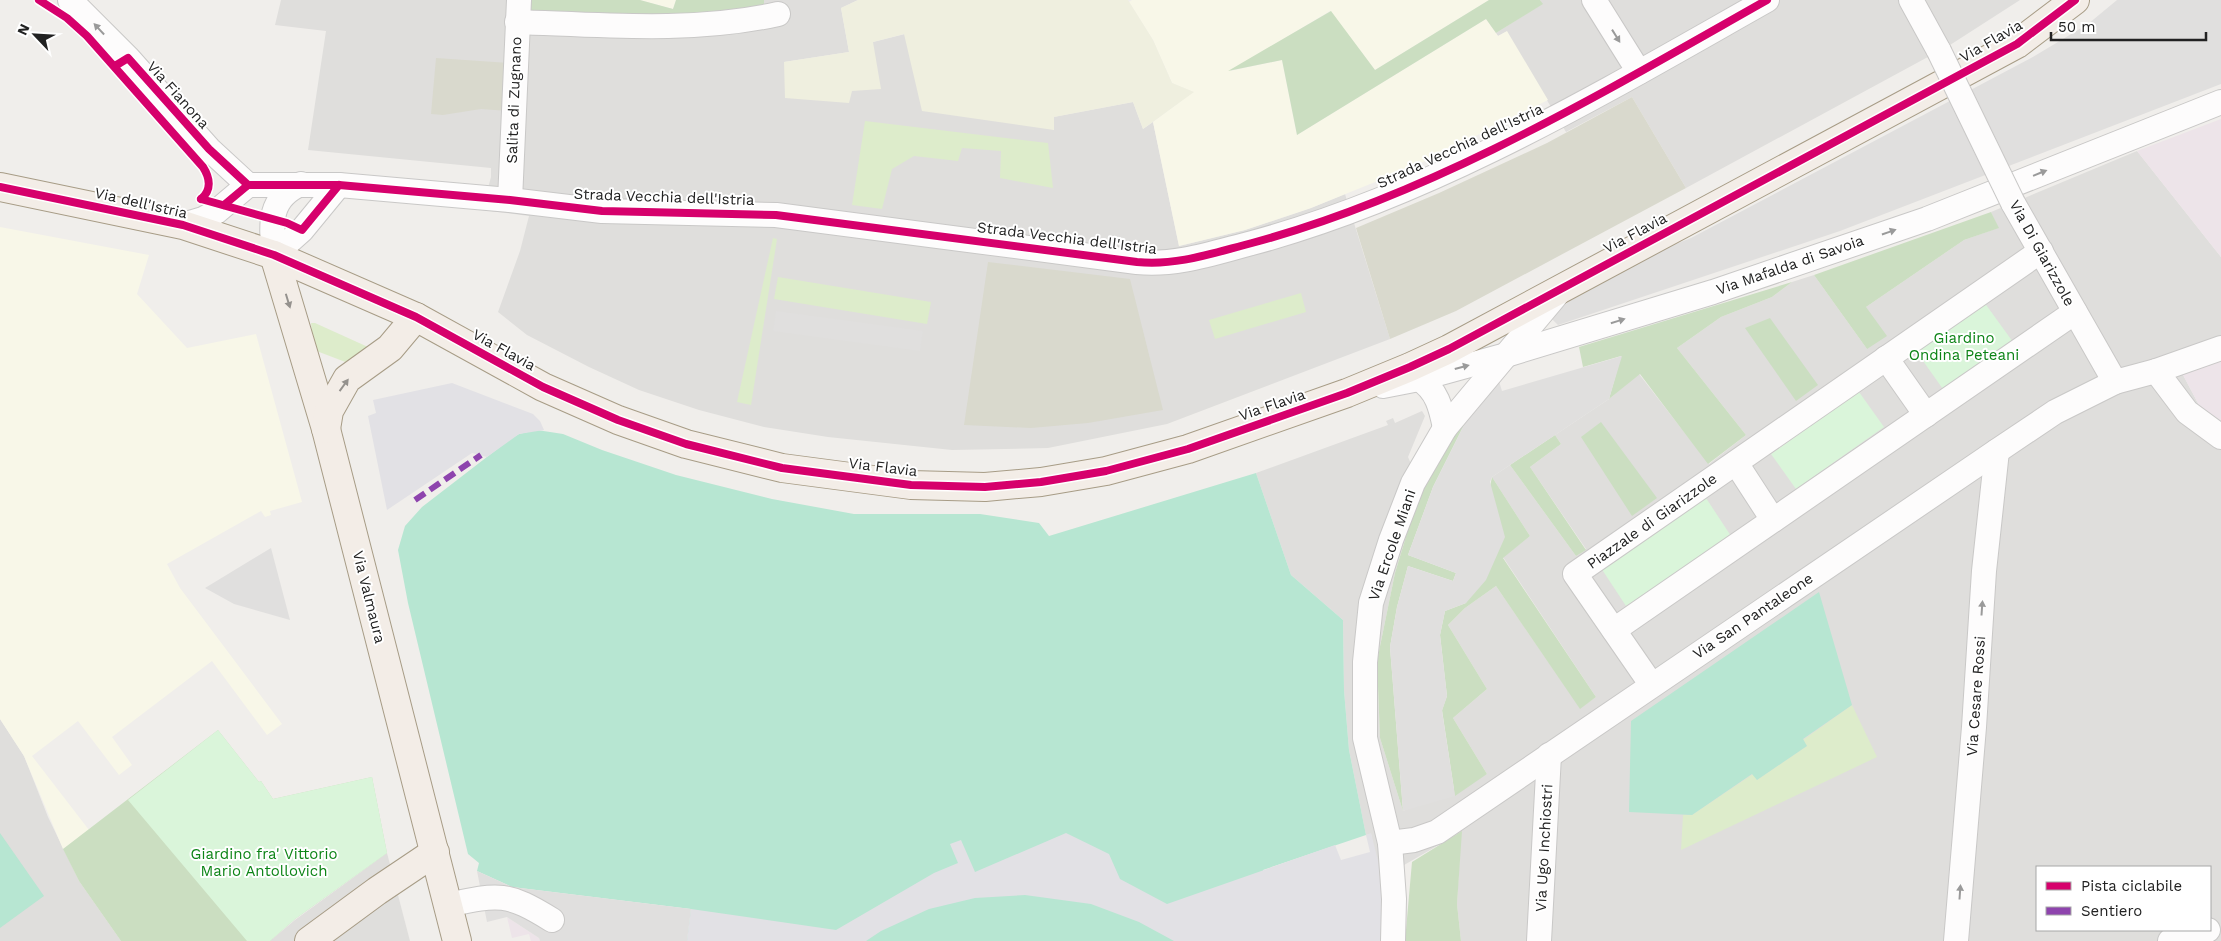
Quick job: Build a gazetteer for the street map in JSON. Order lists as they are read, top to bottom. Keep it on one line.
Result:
{"streets":{"main road":["Via Flavia","Via dell'Istria","Via Valmaura"],"street":["Via Fianona","Salita di Zugnano","Strada Vecchia dell'Istria","Via Di Giarizzole","Via Mafalda di Savoia","Piazzale di Giarizzole","Via Ercole Miani","Via San Pantaleone","Via Cesare Rossi","Via Ugo Inchiostri"]},"crossings":[["Via Flavia","Via dell'Istria"],["Via Flavia","Via Mafalda di Savoia"],["Via Flavia","Via Ercole Miani"],["Via Fianona","Strada Vecchia dell'Istria"],["Salita di Zugnano","Strada Vecchia dell'Istria"],["Via dell'Istria","Via Valmaura"],["Via Di Giarizzole","Piazzale di Giarizzole"],["Via Di Giarizzole","Via San Pantaleone"],["Via Mafalda di Savoia","Via Ercole Miani"],["Piazzale di Giarizzole","Via San Pantaleone"],["Via Ercole Miani","Via San Pantaleone"],["Via San Pantaleone","Via Cesare Rossi"],["Via San Pantaleone","Via Ugo Inchiostri"]],"one_way":["Via Fianona","Via Cesare Rossi"],"parks":["Giardino Ondina Peteani","Giardino fra' Vittorio Mario Antollovich"],"legend":["Pista ciclabile","Sentiero"],"scale_bar":"50 m","north":"top left"}
